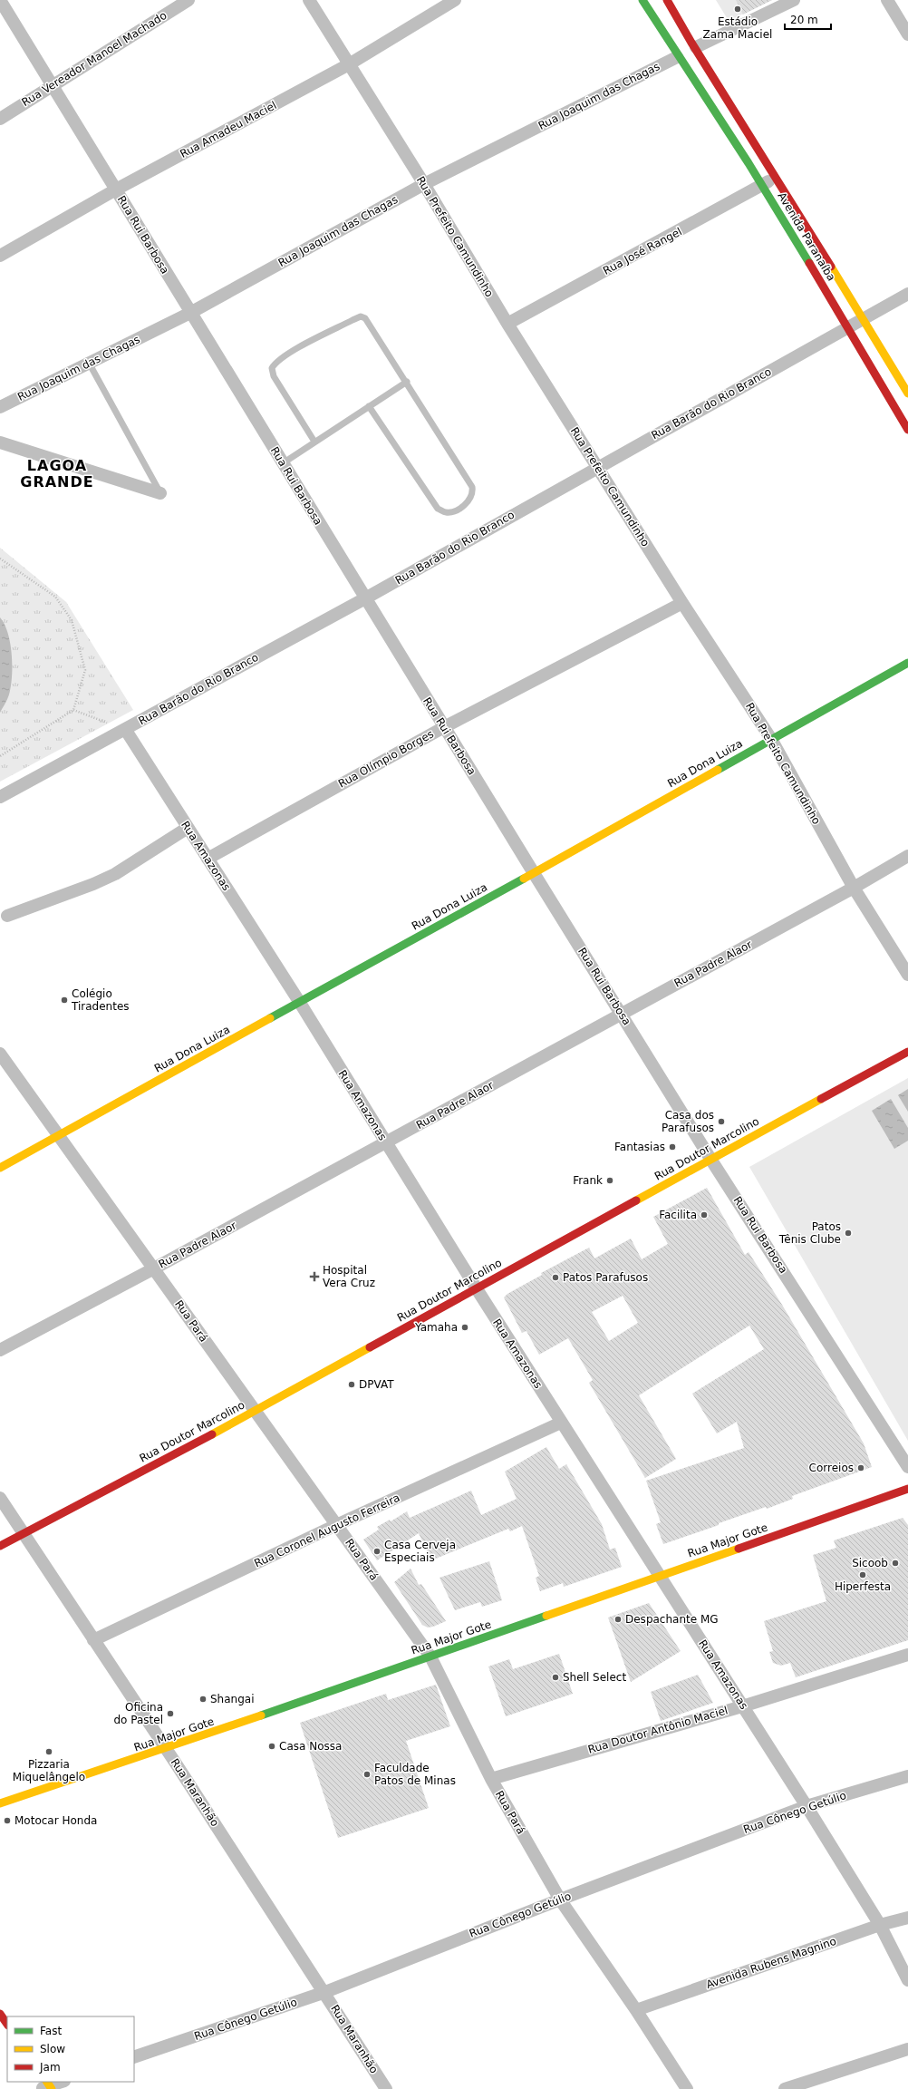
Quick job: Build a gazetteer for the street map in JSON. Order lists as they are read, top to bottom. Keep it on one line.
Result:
{"streets":{"street":["Rua Vereador Manoel Machado","Rua Joaquim das Chagas","Rua Amadeu Maciel","Rua Rui Barbosa","Rua Prefeito Camundinho","Avenida Paranaíba","Rua José Rangel","Rua Barão do Rio Branco","Rua Olímpio Borges","Rua Dona Luiza","Rua Amazonas","Rua Padre Alaor","Rua Doutor Marcolino","Rua Pará","Rua Coronel Augusto Ferreira","Rua Major Gote","Rua Doutor Antônio Maciel","Rua Maranhão","Rua Cônego Getúlio","Avenida Rubens Magnino"]},"crossings":[["Rua Vereador Manoel Machado","Rua Rui Barbosa"],["Rua Joaquim das Chagas","Rua Rui Barbosa"],["Rua Joaquim das Chagas","Rua Prefeito Camundinho"],["Rua Joaquim das Chagas","Avenida Paranaíba"],["Rua Amadeu Maciel","Rua Rui Barbosa"],["Rua Amadeu Maciel","Rua Prefeito Camundinho"],["Rua Rui Barbosa","Rua Barão do Rio Branco"],["Rua Rui Barbosa","Rua Olímpio Borges"],["Rua Rui Barbosa","Rua Dona Luiza"],["Rua Rui Barbosa","Rua Padre Alaor"],["Rua Rui Barbosa","Rua Doutor Marcolino"],["Rua Prefeito Camundinho","Rua José Rangel"],["Rua Prefeito Camundinho","Rua Barão do Rio Branco"],["Rua Prefeito Camundinho","Rua Olímpio Borges"],["Rua Prefeito Camundinho","Rua Dona Luiza"],["Rua Prefeito Camundinho","Rua Padre Alaor"],["Avenida Paranaíba","Rua José Rangel"],["Avenida Paranaíba","Rua Barão do Rio Branco"],["Rua Barão do Rio Branco","Rua Amazonas"],["Rua Olímpio Borges","Rua Amazonas"],["Rua Dona Luiza","Rua Amazonas"],["Rua Dona Luiza","Rua Pará"],["Rua Amazonas","Rua Padre Alaor"],["Rua Amazonas","Rua Doutor Marcolino"],["Rua Amazonas","Rua Coronel Augusto Ferreira"],["Rua Amazonas","Rua Major Gote"],["Rua Amazonas","Rua Doutor Antônio Maciel"],["Rua Amazonas","Rua Cônego Getúlio"],["Rua Amazonas","Avenida Rubens Magnino"],["Rua Padre Alaor","Rua Pará"],["Rua Doutor Marcolino","Rua Pará"],["Rua Doutor Marcolino","Rua Maranhão"],["Rua Pará","Rua Coronel Augusto Ferreira"],["Rua Pará","Rua Major Gote"],["Rua Pará","Rua Doutor Antônio Maciel"],["Rua Pará","Rua Cônego Getúlio"],["Rua Pará","Avenida Rubens Magnino"],["Rua Coronel Augusto Ferreira","Rua Maranhão"],["Rua Major Gote","Rua Maranhão"],["Rua Maranhão","Rua Cônego Getúlio"]],"districts":["LAGOA GRANDE"],"places":{"other":["Estádio Zama Maciel","Colégio Tiradentes","Casa dos Parafusos","Fantasias","Frank","Facilita","Patos Tênis Clube","Patos Parafusos","Yamaha","DPVAT","Correios","Casa Cerveja Especiais","Sicoob","Hiperfesta","Despachante MG","Shell Select","Shangai","Oficina do Pastel","Casa Nossa","Pizzaria Miquelângelo","Faculdade Patos de Minas","Motocar Honda"],"health":["Hospital Vera Cruz"]},"legend":["Fast","Slow","Jam"],"scale_bar":"20 m"}
